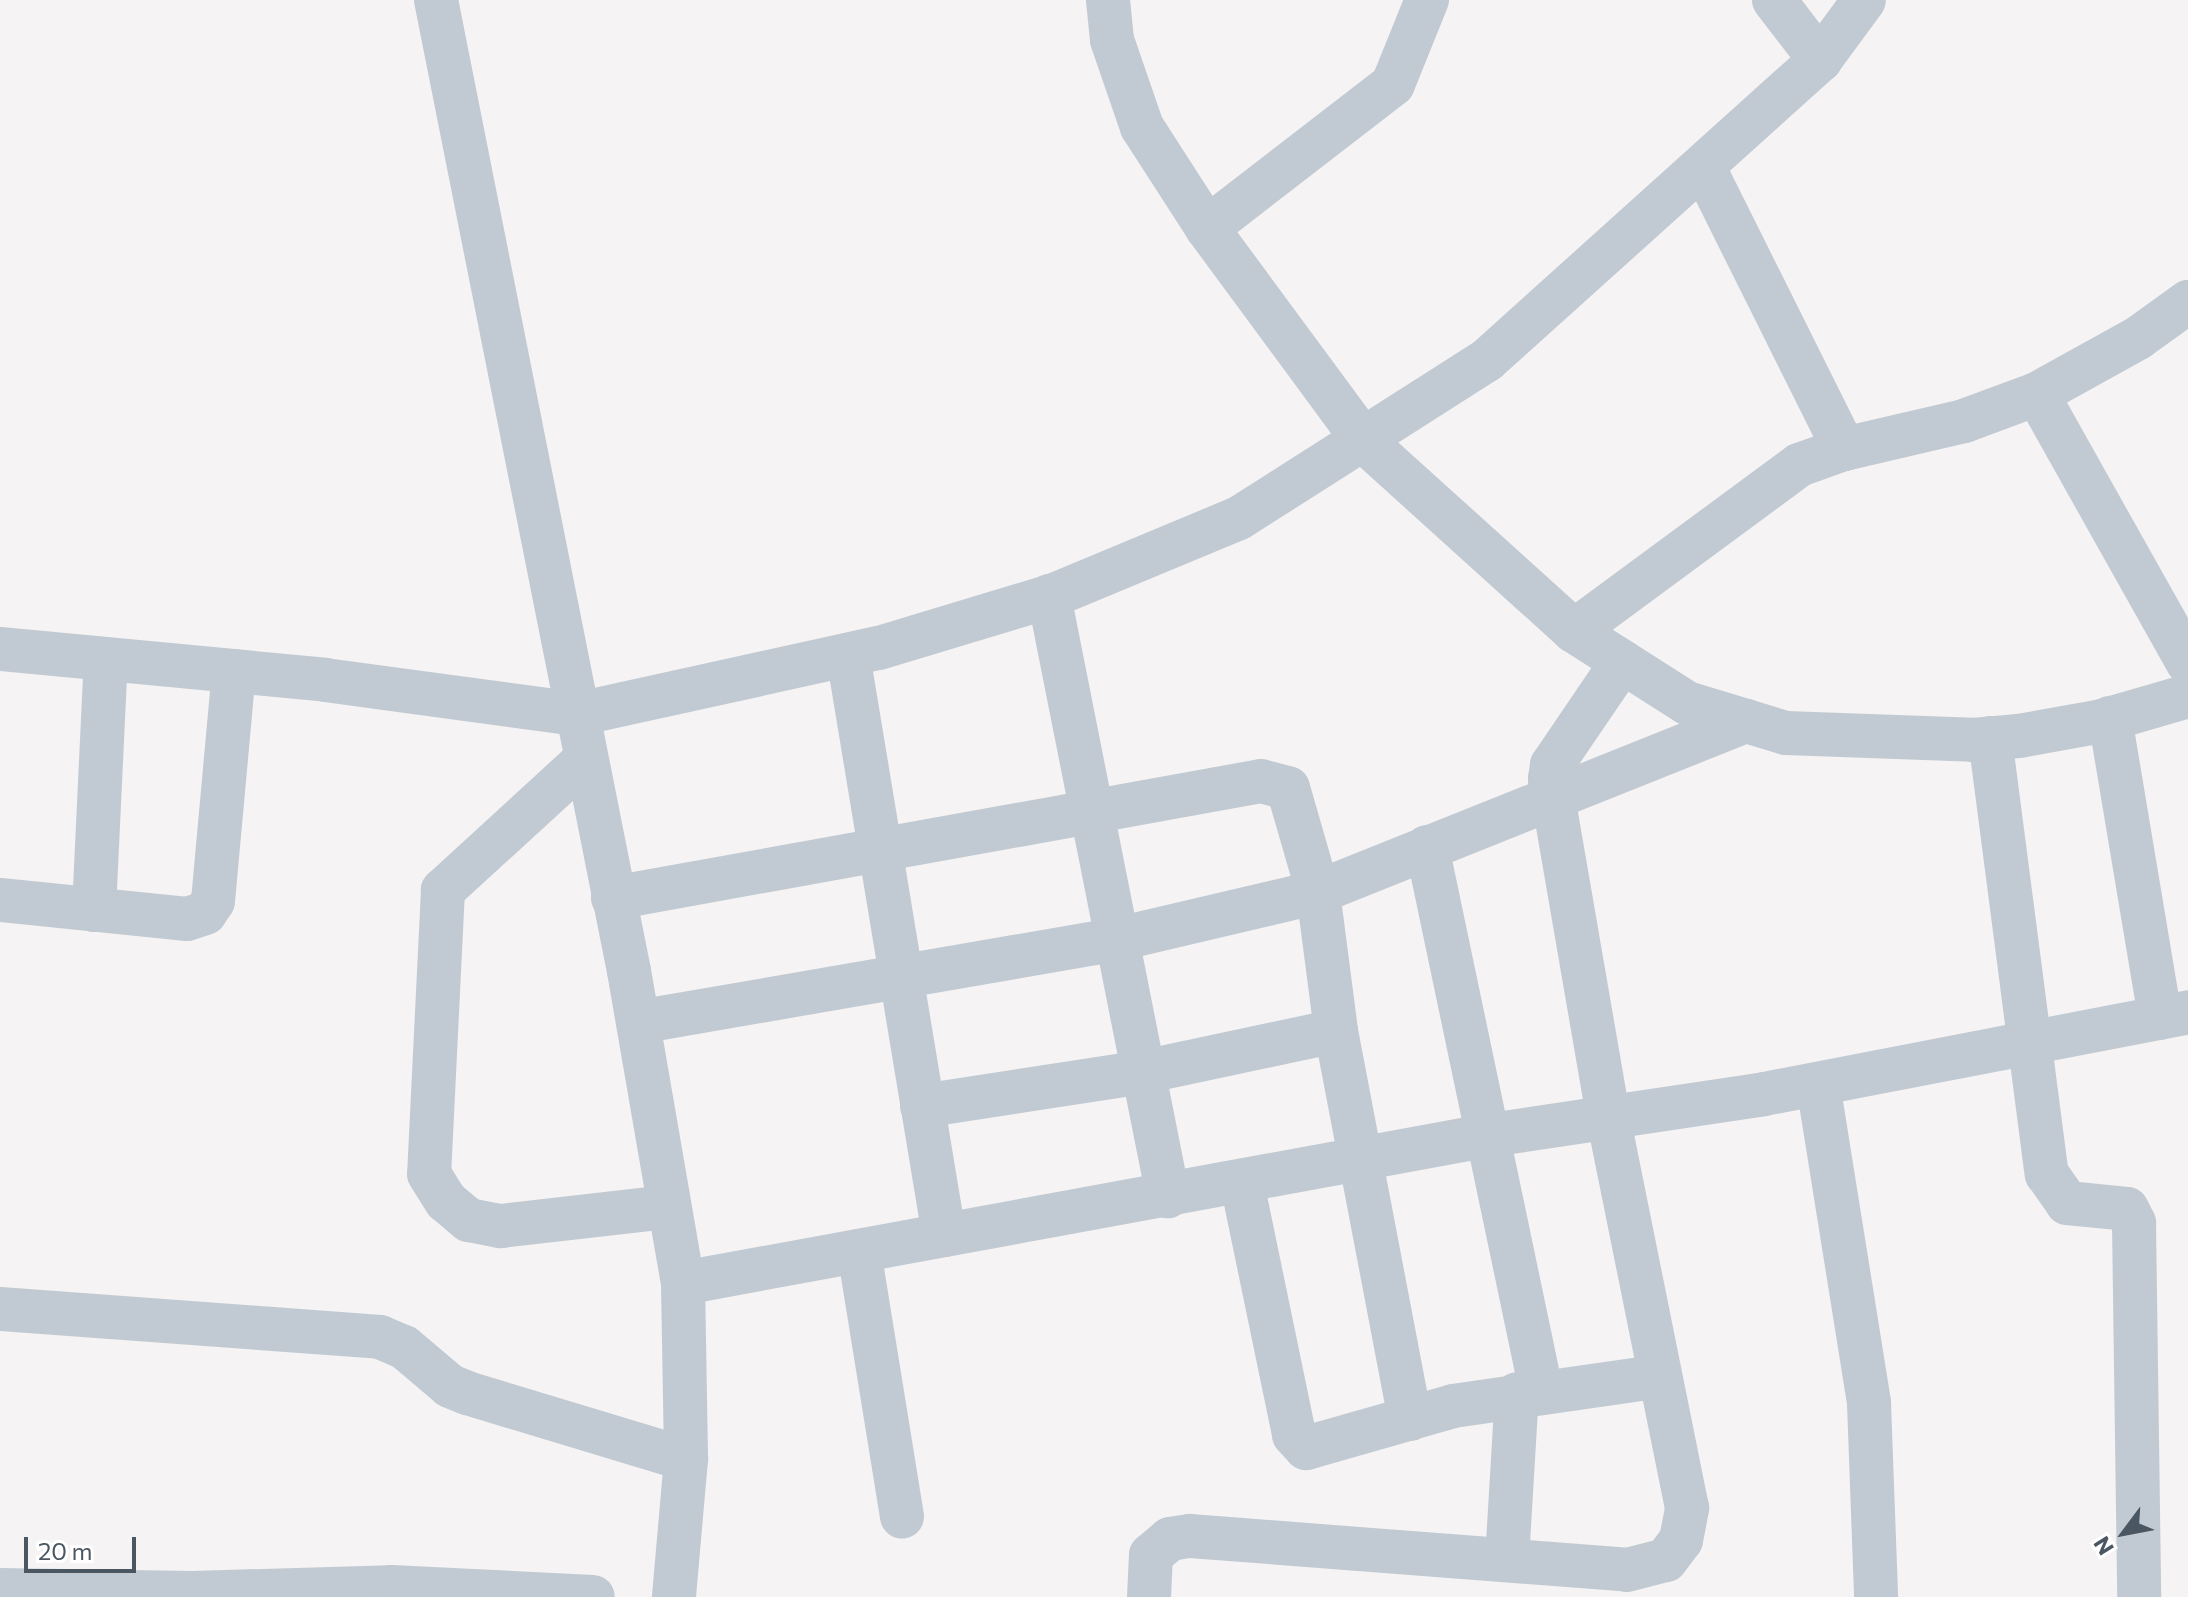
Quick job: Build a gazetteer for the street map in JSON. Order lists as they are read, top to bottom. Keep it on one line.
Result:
{"scale_bar":"20 m","north":"bottom left"}
